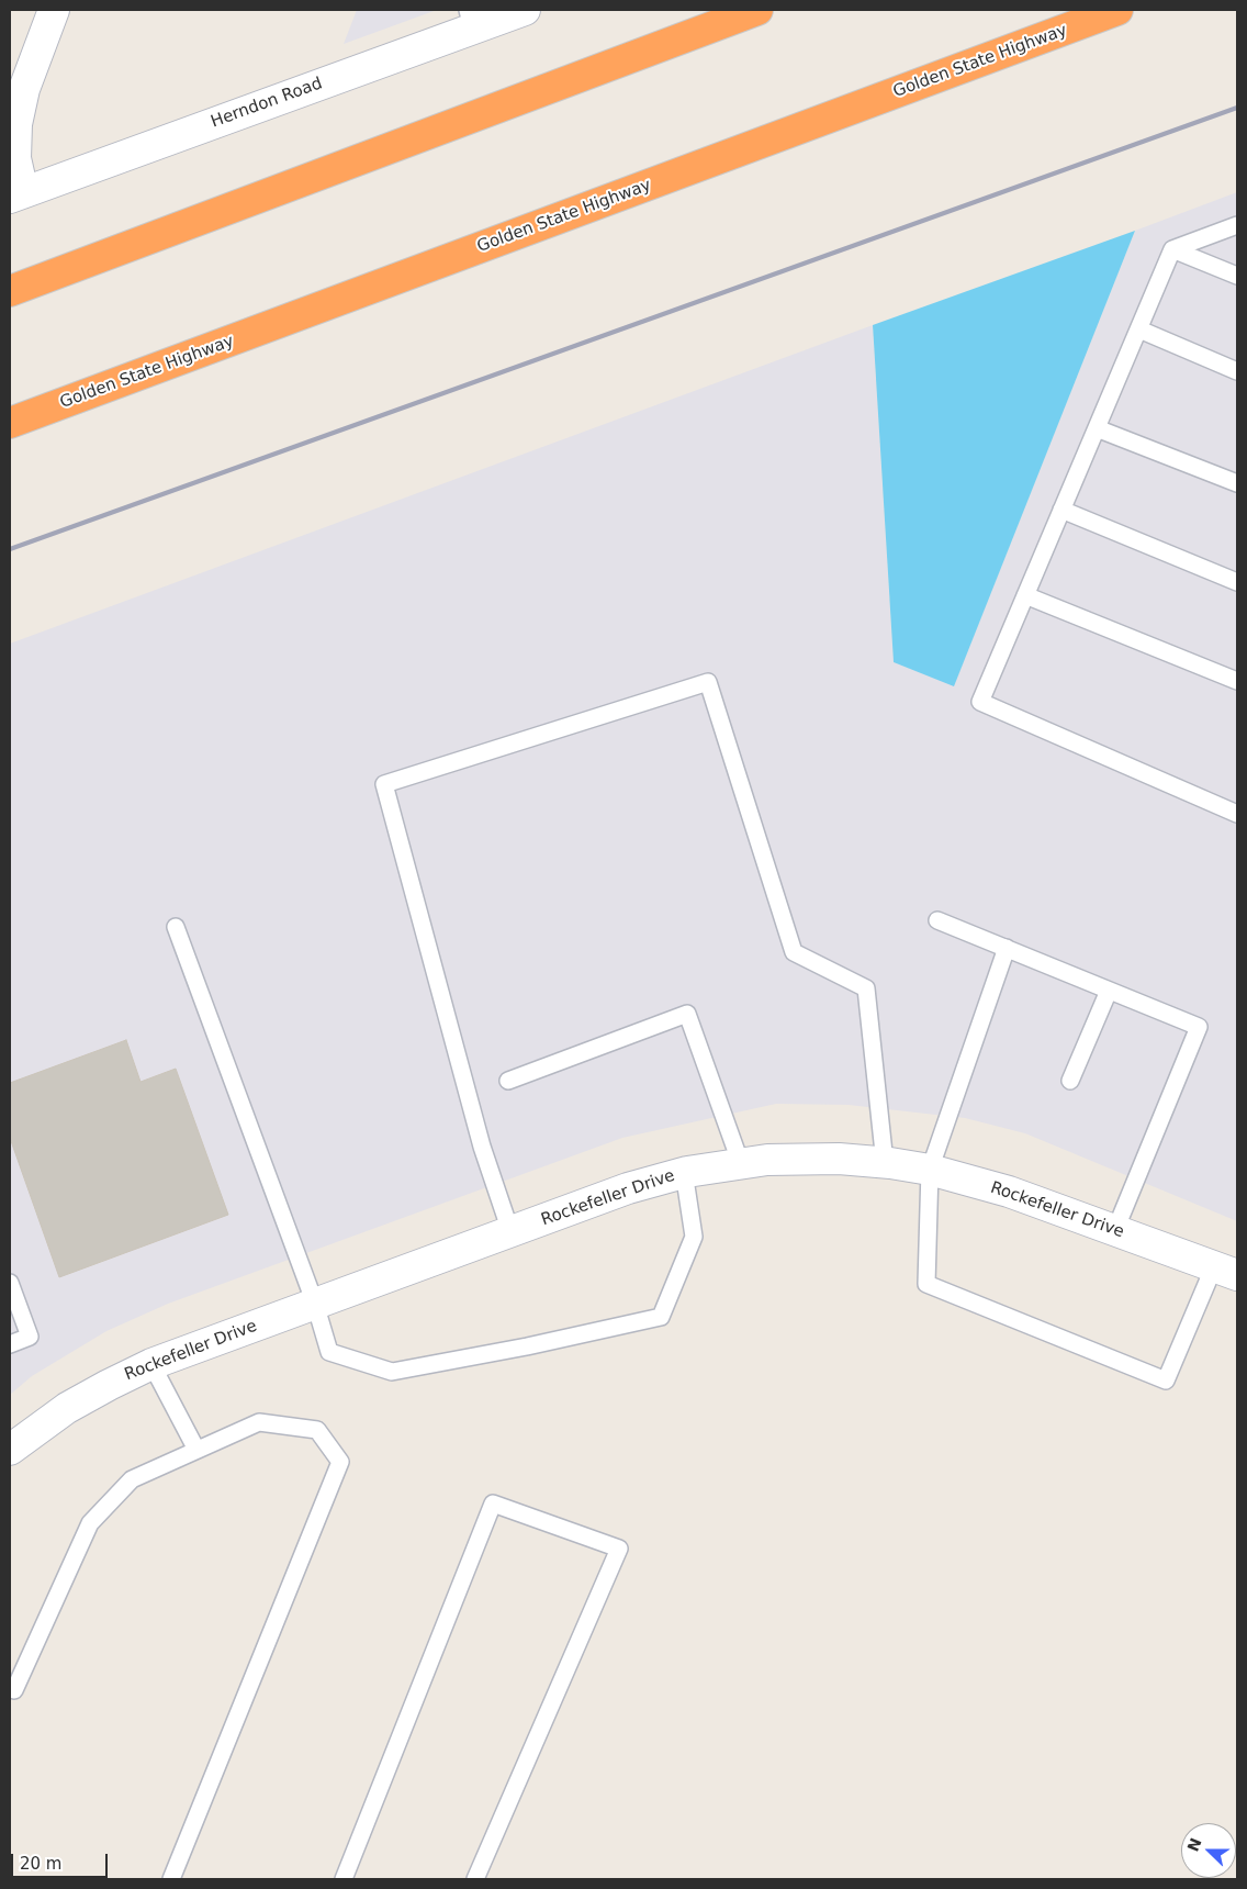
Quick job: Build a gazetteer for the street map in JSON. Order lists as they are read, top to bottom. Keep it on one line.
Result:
{"streets":{"highway":["Golden State Highway"],"street":["Herndon Road","Rockefeller Drive"]},"scale_bar":"20 m","north":"left"}
